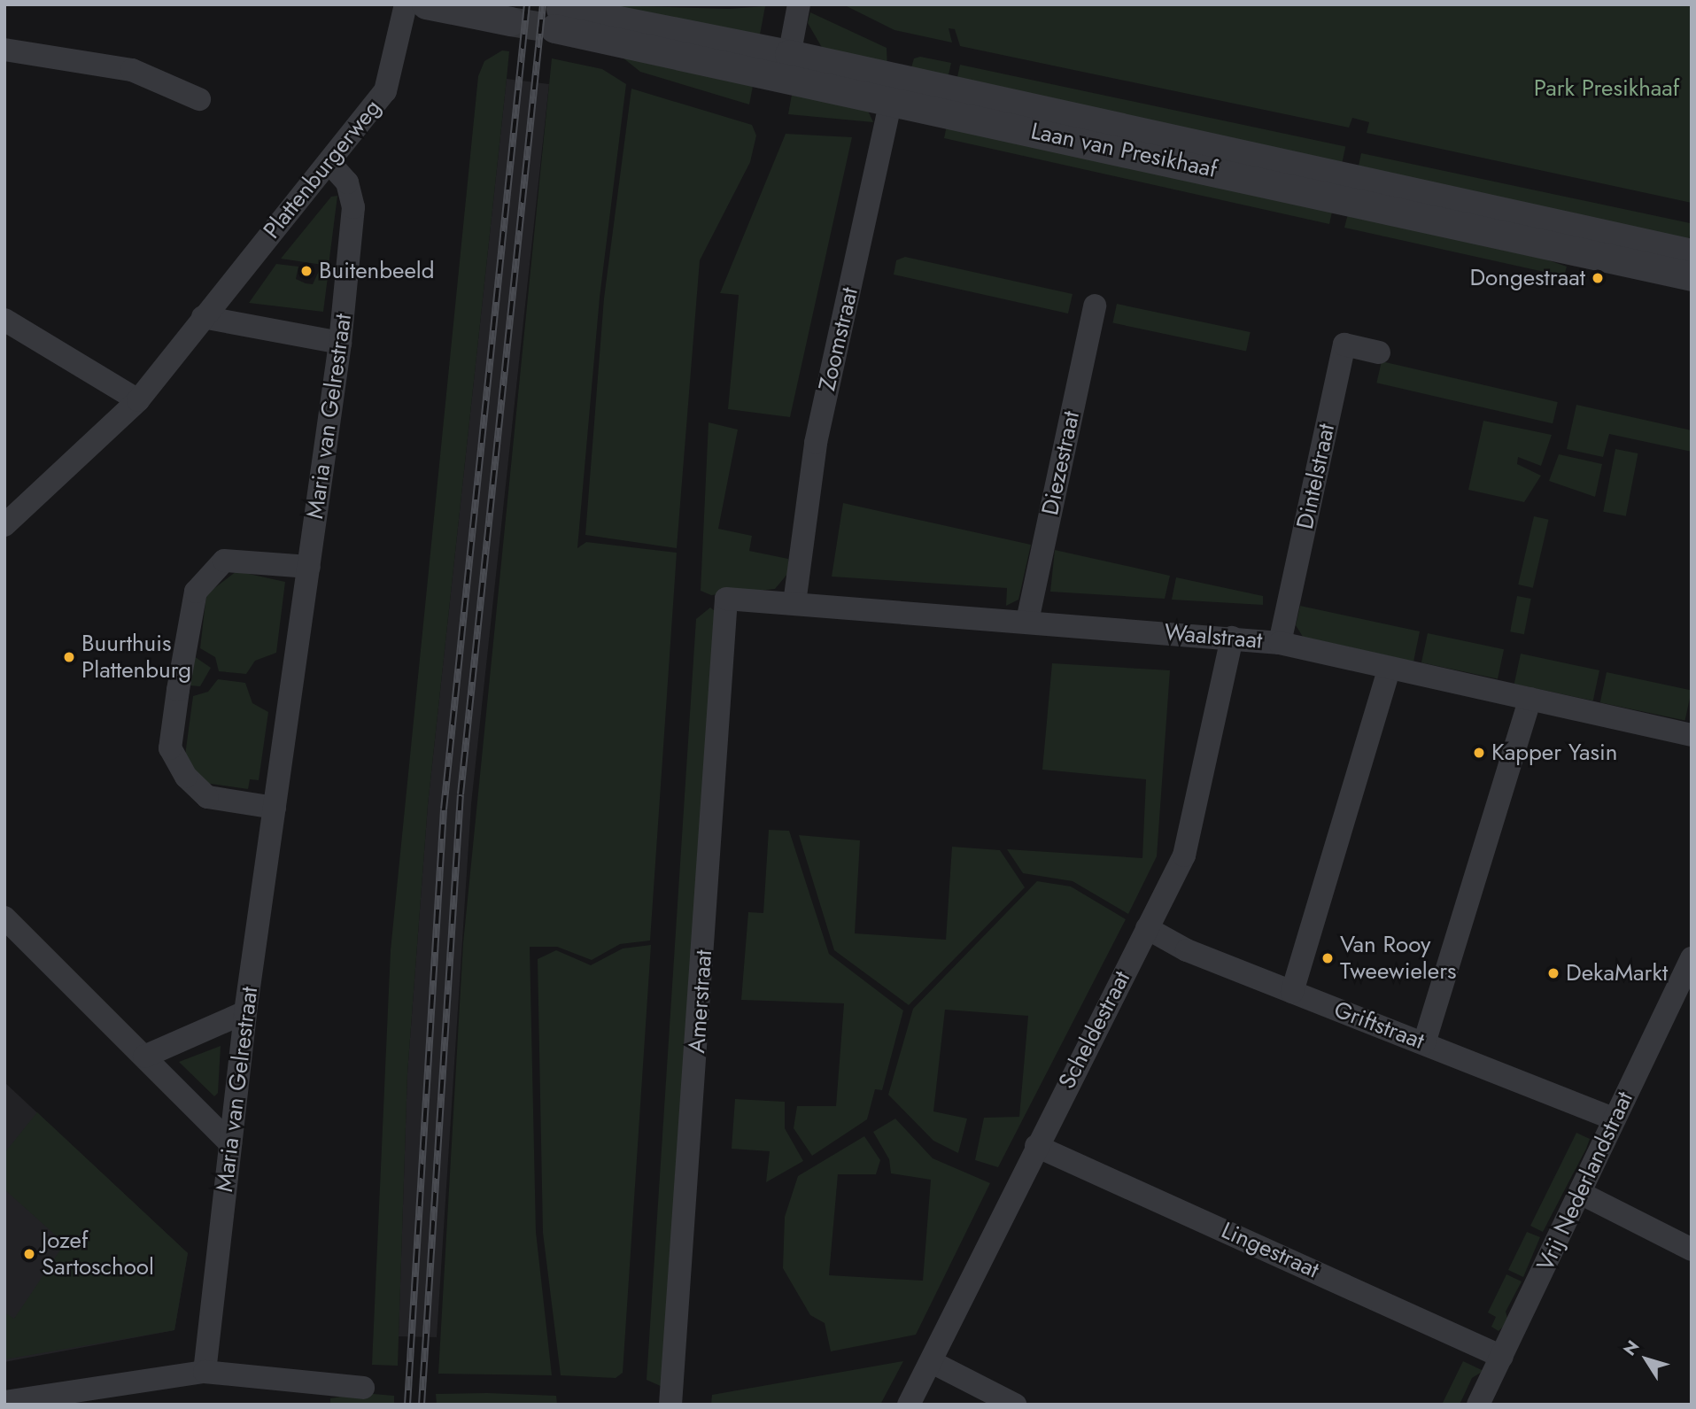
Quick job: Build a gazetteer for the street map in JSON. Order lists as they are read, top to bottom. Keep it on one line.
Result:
{"streets":{"street":["Laan van Presikhaaf","Plattenburgerweg","Zoomstraat","Maria van Gelrestraat","Diezestraat","Dintelstraat","Waalstraat","Amerstraat","Griftstraat","Scheldestraat","Vrij Nederlandstraat","Lingestraat"]},"crossings":[["Laan van Presikhaaf","Zoomstraat"],["Plattenburgerweg","Maria van Gelrestraat"],["Zoomstraat","Waalstraat"],["Diezestraat","Waalstraat"],["Dintelstraat","Waalstraat"],["Waalstraat","Amerstraat"],["Waalstraat","Scheldestraat"],["Griftstraat","Scheldestraat"],["Griftstraat","Vrij Nederlandstraat"],["Scheldestraat","Lingestraat"],["Vrij Nederlandstraat","Lingestraat"]],"parks":["Park Presikhaaf"],"places":["Buitenbeeld","Dongestraat","Buurthuis Plattenburg","Kapper Yasin","Van Rooy Tweewielers","DekaMarkt","Jozef Sartoschool"],"north":"top left"}
